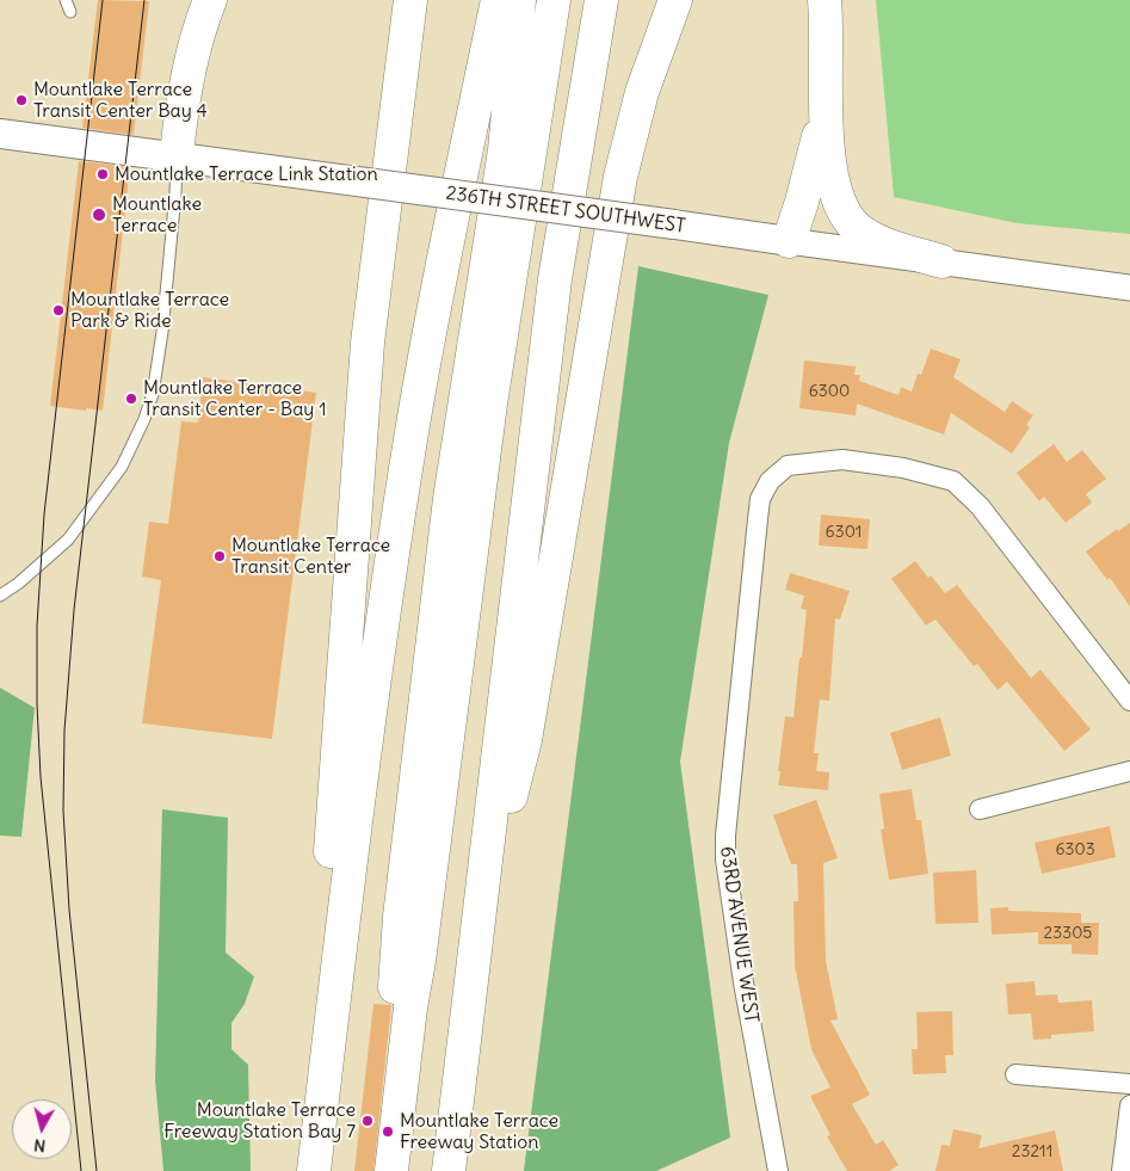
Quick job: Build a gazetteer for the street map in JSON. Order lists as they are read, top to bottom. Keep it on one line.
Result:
{"streets":{"main road":["236TH STREET SOUTHWEST"],"street":["63RD AVENUE WEST"]},"places":["Mountlake Terrace Transit Center Bay 4","Mountlake Terrace Link Station","Mountlake Terrace","Mountlake Terrace Park & Ride","Mountlake Terrace Transit Center - Bay 1","Mountlake Terrace Transit Center","Mountlake Terrace Freeway Station Bay 7","Mountlake Terrace Freeway Station"],"house_numbers":["6300","6301","6303","23305","23211"],"north":"bottom"}
